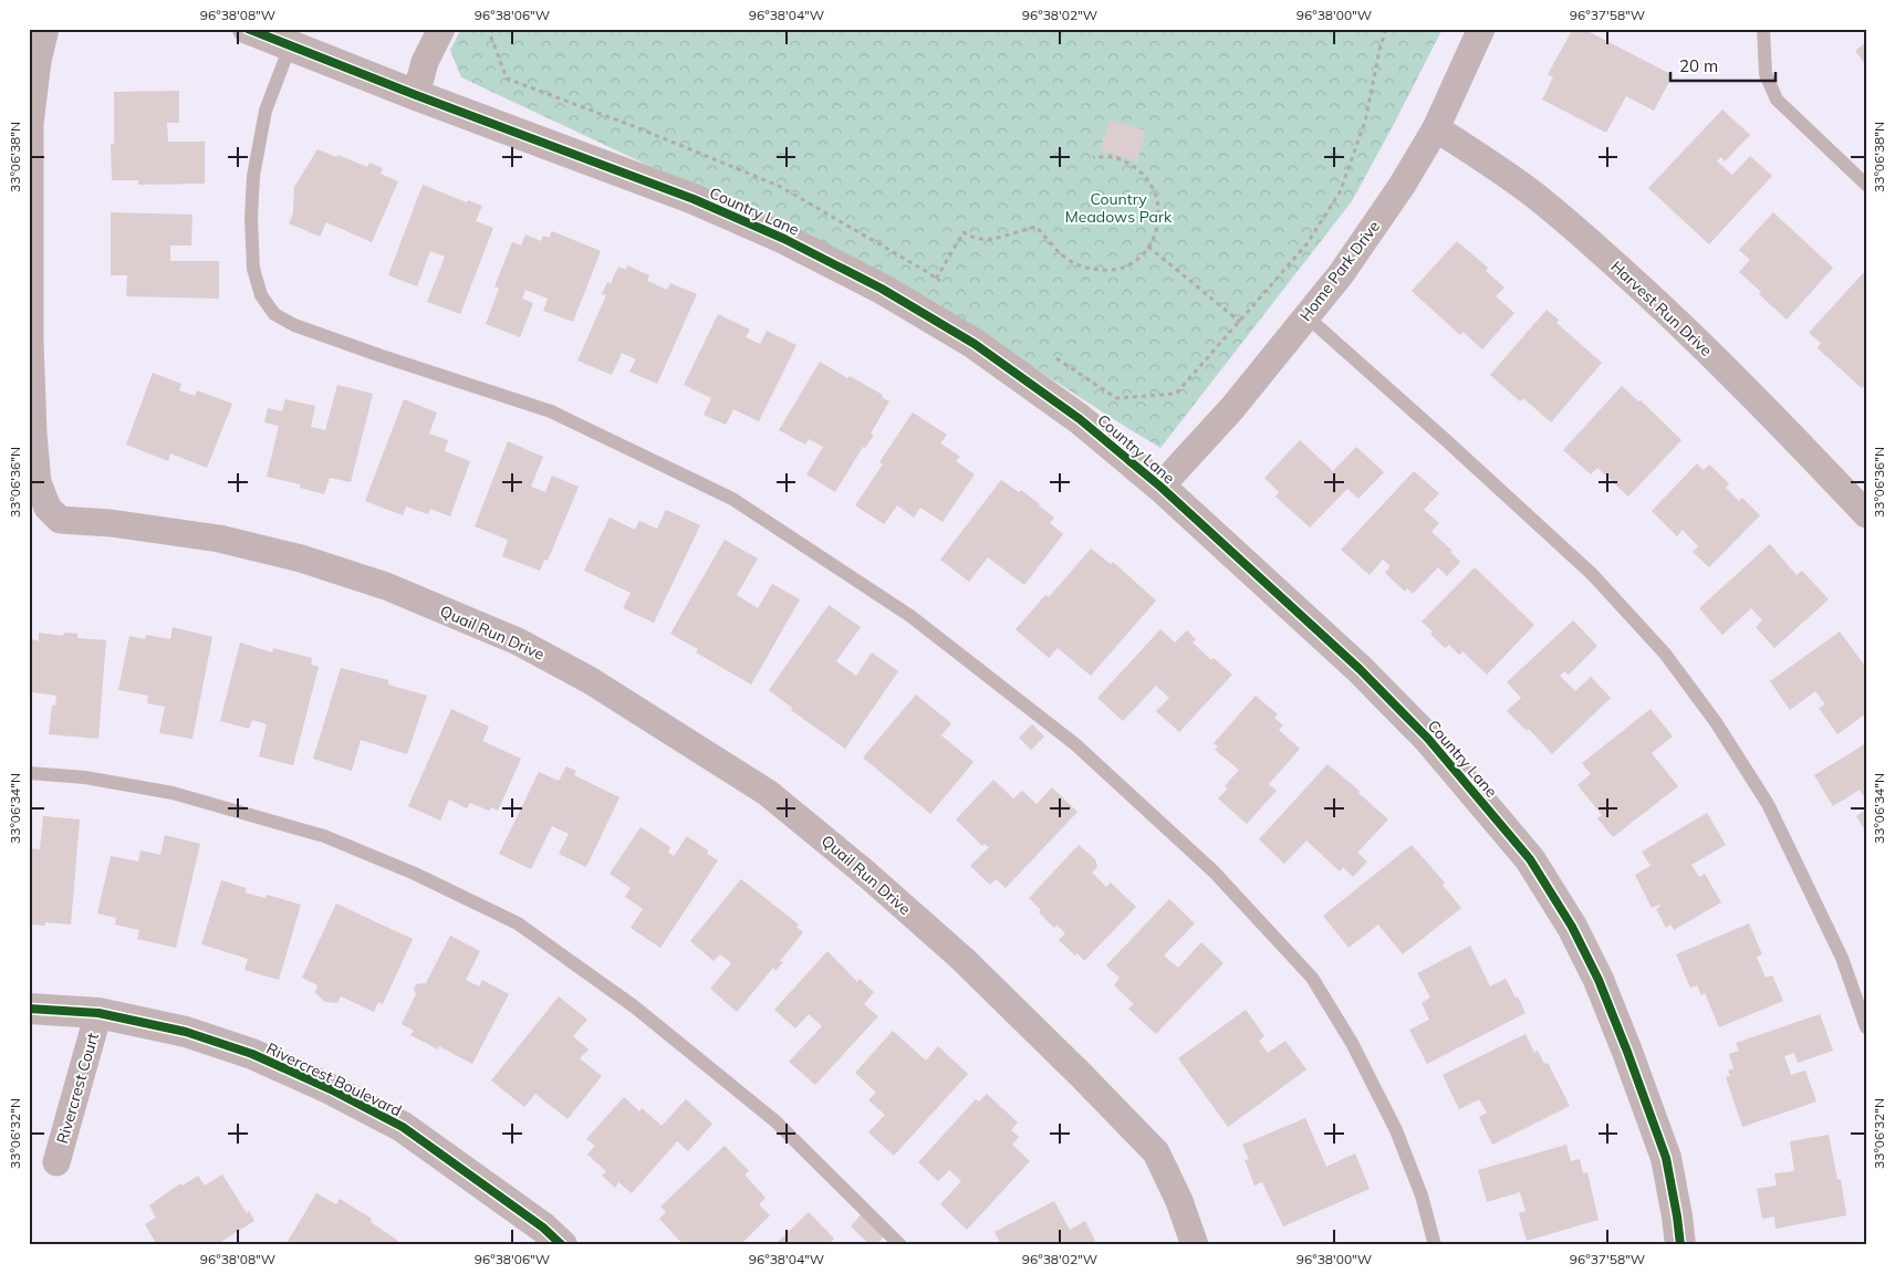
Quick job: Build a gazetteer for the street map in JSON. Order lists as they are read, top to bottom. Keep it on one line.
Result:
{"streets":{"street":["Country Lane","Home Park Drive","Harvest Run Drive","Quail Run Drive","Rivercrest Boulevard","Rivercrest Court"]},"crossings":[["Country Lane","Home Park Drive"],["Home Park Drive","Harvest Run Drive"],["Rivercrest Boulevard","Rivercrest Court"]],"parks":["Country Meadows Park"],"scale_bar":"20 m","coordinates":["96°38'08\"W","96°38'06\"W","96°38'04\"W","96°38'02\"W","96°38'00\"W","96°37'58\"W","33°06'38\"N","33°06'36\"N","33°06'34\"N","33°06'32\"N"]}
